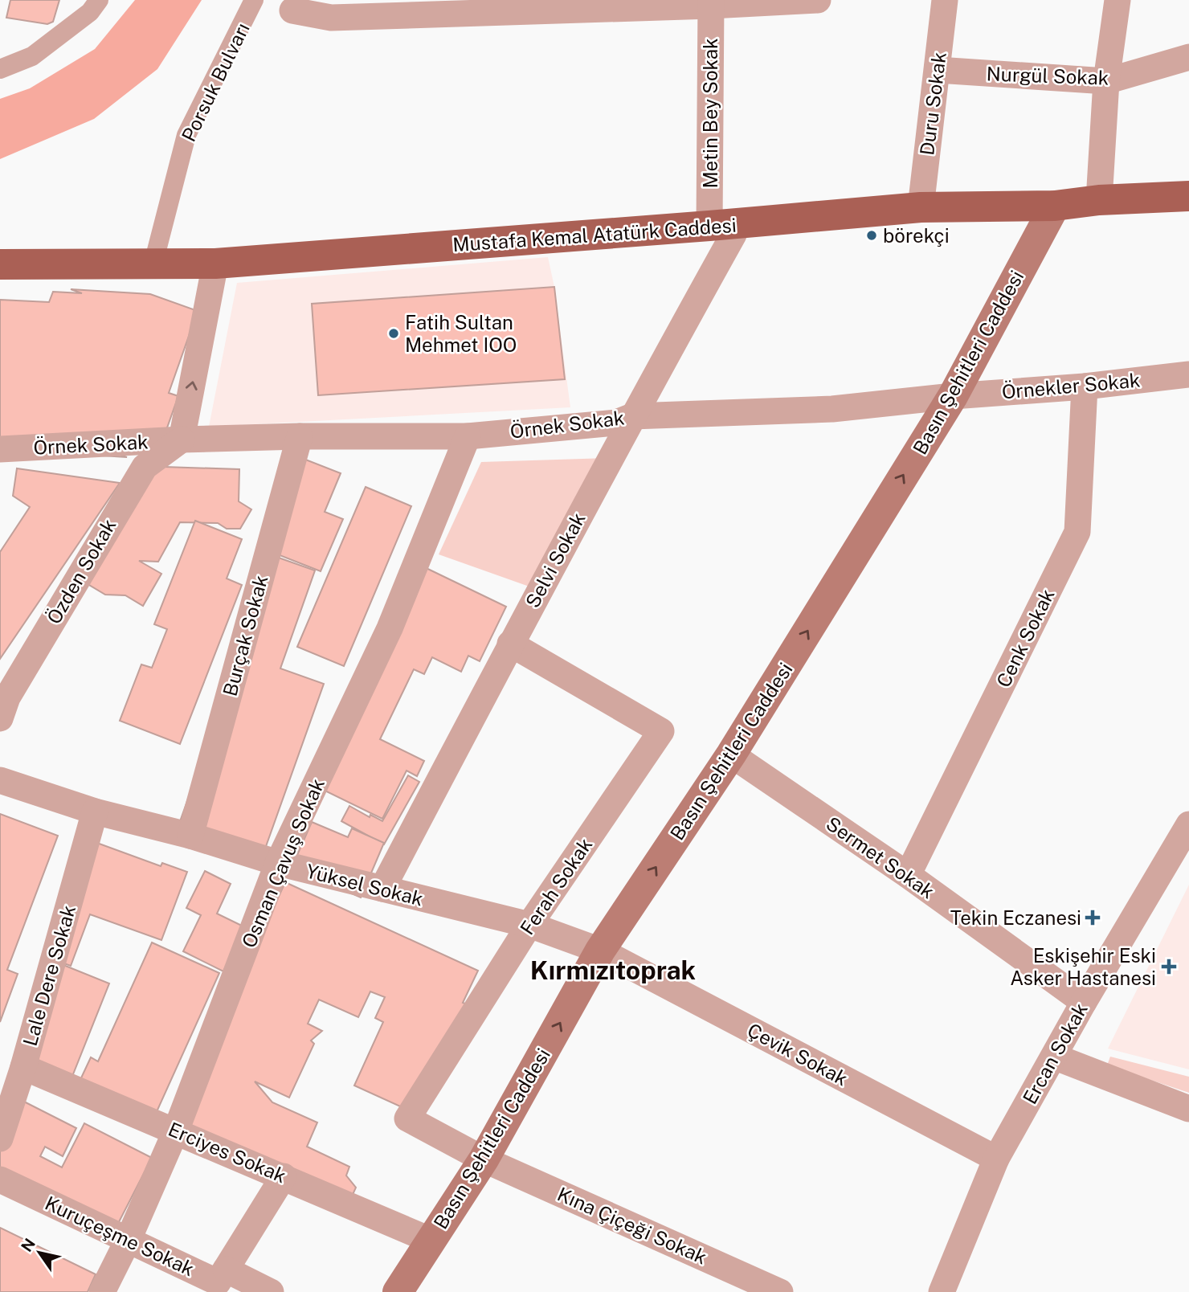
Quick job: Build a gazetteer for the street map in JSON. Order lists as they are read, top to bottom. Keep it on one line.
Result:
{"streets":{"main road":["Mustafa Kemal Atatürk Caddesi","Basın Şehitleri Caddesi"],"street":["Nurgül Sokak","Porsuk Bulvarı","Duru Sokak","Metin Bey Sokak","Örnekler Sokak","Örnek Sokak","Selvi Sokak","Özden Sokak","Burçak Sokak","Cenk Sokak","Sermet Sokak","Osman Çavuş Sokak","Yüksel Sokak","Ferah Sokak","Lale Dere Sokak","Ercan Sokak","Çevik Sokak","Erciyes Sokak","Kına Çiçeği Sokak","Kuruçeşme Sokak"]},"crossings":[["Nurgül Sokak","Duru Sokak"],["Porsuk Bulvarı","Mustafa Kemal Atatürk Caddesi"],["Duru Sokak","Mustafa Kemal Atatürk Caddesi"],["Metin Bey Sokak","Mustafa Kemal Atatürk Caddesi"],["Metin Bey Sokak","Selvi Sokak"],["Mustafa Kemal Atatürk Caddesi","Basın Şehitleri Caddesi"],["Mustafa Kemal Atatürk Caddesi","Selvi Sokak"],["Basın Şehitleri Caddesi","Örnekler Sokak"],["Basın Şehitleri Caddesi","Örnek Sokak"],["Basın Şehitleri Caddesi","Sermet Sokak"],["Basın Şehitleri Caddesi","Yüksel Sokak"],["Basın Şehitleri Caddesi","Ferah Sokak"],["Basın Şehitleri Caddesi","Çevik Sokak"],["Basın Şehitleri Caddesi","Erciyes Sokak"],["Basın Şehitleri Caddesi","Kına Çiçeği Sokak"],["Örnekler Sokak","Örnek Sokak"],["Örnekler Sokak","Cenk Sokak"],["Örnek Sokak","Selvi Sokak"],["Örnek Sokak","Özden Sokak"],["Örnek Sokak","Burçak Sokak"],["Örnek Sokak","Osman Çavuş Sokak"],["Selvi Sokak","Yüksel Sokak"],["Selvi Sokak","Ferah Sokak"],["Burçak Sokak","Yüksel Sokak"],["Cenk Sokak","Sermet Sokak"],["Sermet Sokak","Ercan Sokak"],["Osman Çavuş Sokak","Yüksel Sokak"],["Osman Çavuş Sokak","Erciyes Sokak"],["Osman Çavuş Sokak","Kuruçeşme Sokak"],["Yüksel Sokak","Ferah Sokak"],["Yüksel Sokak","Lale Dere Sokak"],["Yüksel Sokak","Çevik Sokak"],["Ferah Sokak","Kına Çiçeği Sokak"],["Lale Dere Sokak","Erciyes Sokak"],["Ercan Sokak","Çevik Sokak"],["Erciyes Sokak","Kuruçeşme Sokak"]],"one_way":["Basın Şehitleri Caddesi"],"districts":["Kırmızıtoprak"],"places":{"other":["börekçi","Fatih Sultan Mehmet IOO"],"health":["Tekin Eczanesi","Eskişehir Eski Asker Hastanesi"]},"north":"top left"}
